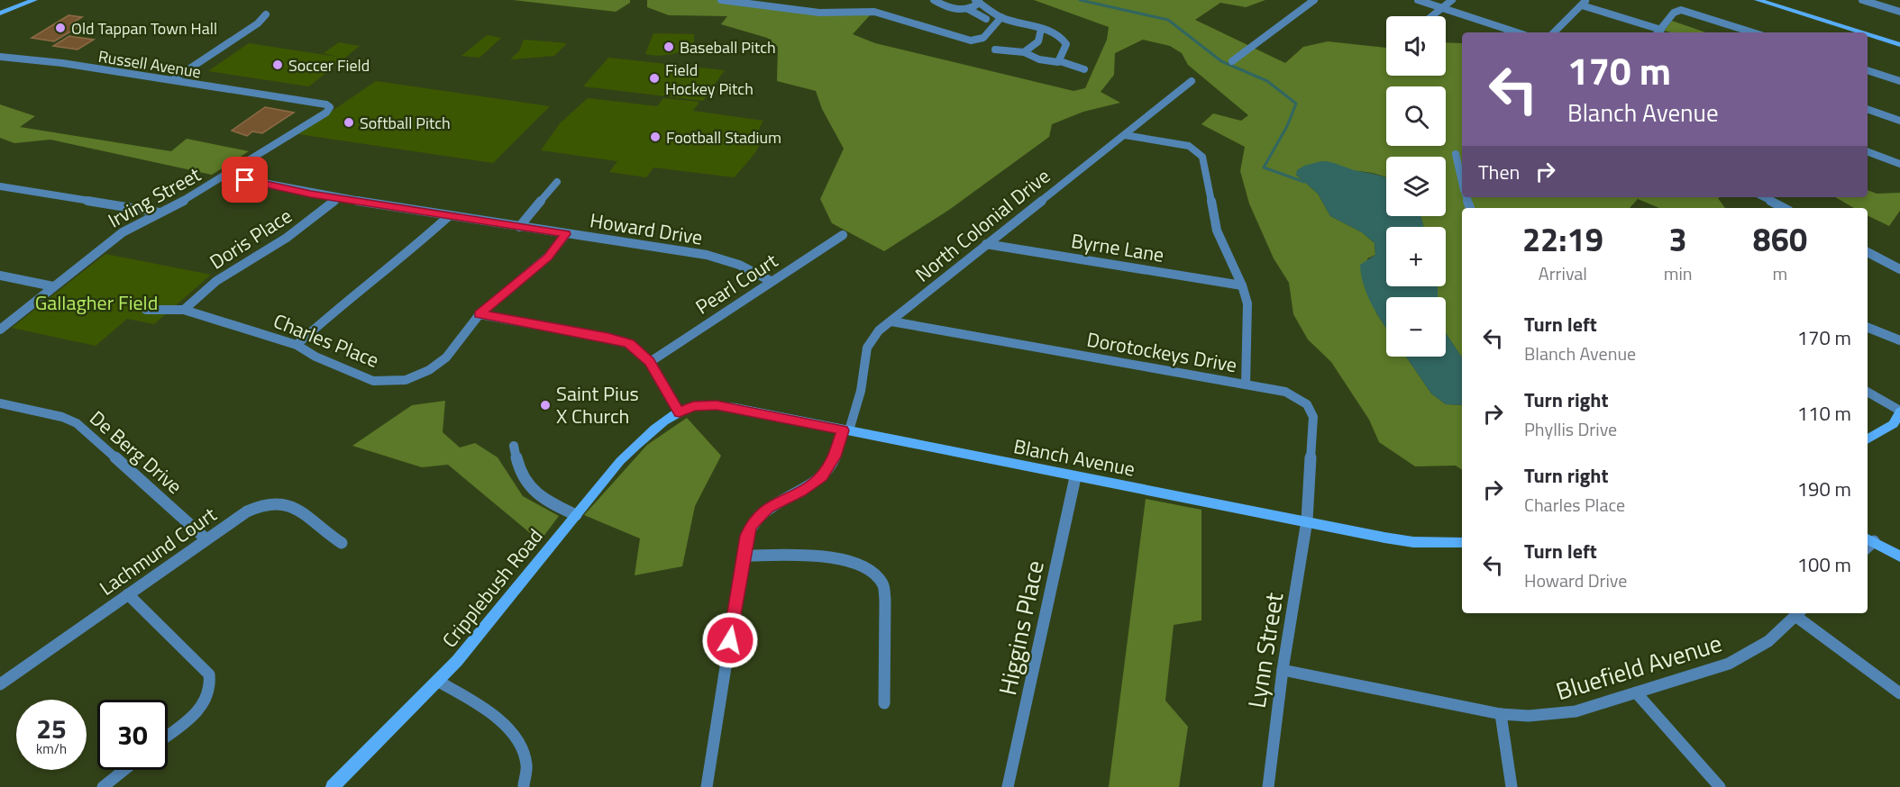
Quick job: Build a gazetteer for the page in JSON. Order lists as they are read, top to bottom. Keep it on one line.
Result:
{"streets":{"main road":["Blanch Avenue","Cripplebush Road"],"street":["Russell Avenue","Irving Street","North Colonial Drive","Howard Drive","Doris Place","Byrne Lane","Pearl Court","Charles Place","Dorotockeys Drive","De Berg Drive","Lachmund Court","Higgins Place","Lynn Street","Bluefield Avenue"]},"crossings":[["Russell Avenue","Irving Street"],["Irving Street","Howard Drive"],["North Colonial Drive","Byrne Lane"],["North Colonial Drive","Dorotockeys Drive"],["North Colonial Drive","Blanch Avenue"],["Howard Drive","Doris Place"],["Howard Drive","Pearl Court"],["Howard Drive","Charles Place"],["Doris Place","Charles Place"],["Dorotockeys Drive","Blanch Avenue"],["Dorotockeys Drive","Lynn Street"],["De Berg Drive","Lachmund Court"],["Blanch Avenue","Cripplebush Road"],["Blanch Avenue","Higgins Place"],["Blanch Avenue","Lynn Street"],["Lynn Street","Bluefield Avenue"]],"parks":["Gallagher Field"],"places":["Old Tappan Town Hall","Baseball Pitch","Soccer Field","Field Hockey Pitch","Softball Pitch","Football Stadium","Saint Pius X Church"],"page":{"map_buttons":["+","−"],"turn":["170 m","Blanch Avenue"],"then":"Then","eta":["22:19","Arrival","3","min","860","m"],"list":[{"name":"Turn left","note":"Blanch Avenue","value":"170 m"},{"name":"Turn right","note":"Phyllis Drive","value":"110 m"},{"name":"Turn right","note":"Charles Place","value":"190 m"},{"name":"Turn left","note":"Howard Drive","value":"100 m"}],"speed":"25 km/h","limit":"30"}}
